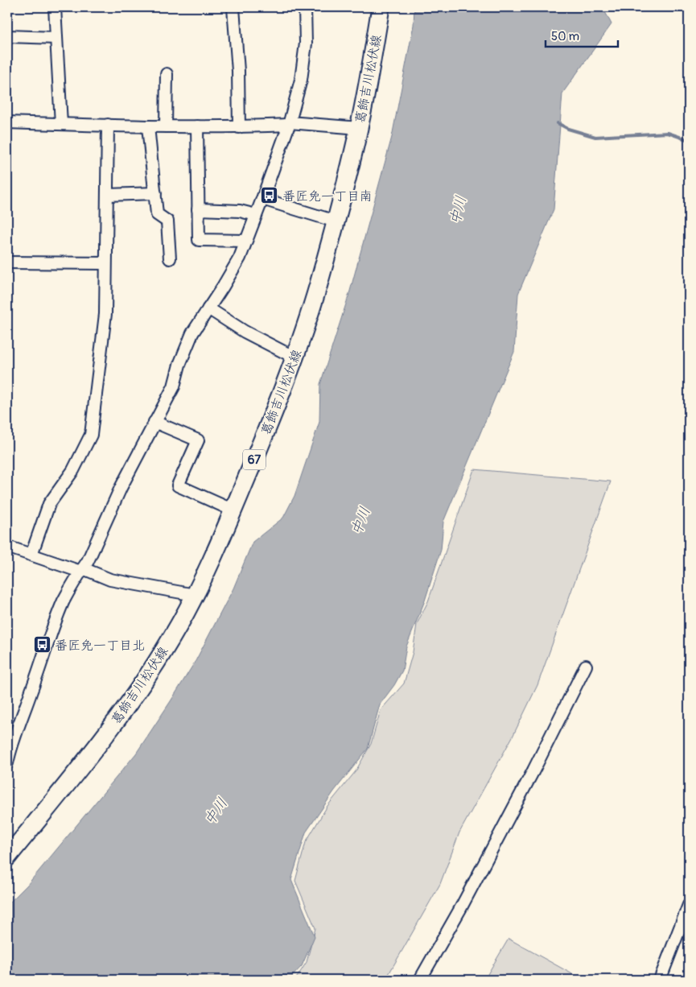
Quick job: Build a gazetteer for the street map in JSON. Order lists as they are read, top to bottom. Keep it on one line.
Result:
{"streets":{"main road":["葛飾吉川松伏線","67"]},"water":["中川"],"places":{"bus stop":["番匠免一丁目南","番匠免一丁目北"]},"scale_bar":"50 m"}
